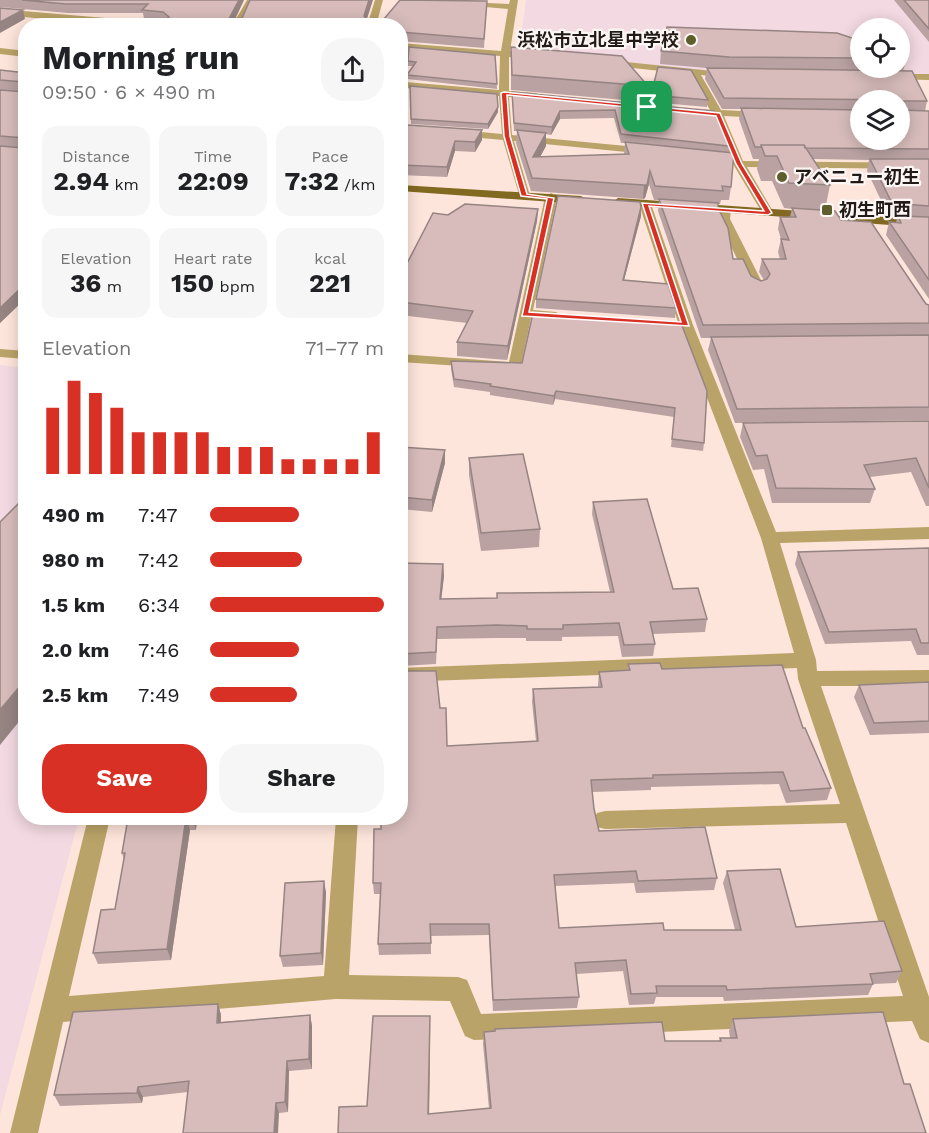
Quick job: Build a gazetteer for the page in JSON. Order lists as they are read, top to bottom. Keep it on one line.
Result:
{"places":{"other":["浜松市立北星中学校","アベニュー初生"],"transit":["初生町西"]},"page":{"heading":["Morning run","09:50 · 6 × 490 m"],"stats":[["Distance","2.94 km"],["Time","22:09"],["Pace","7:32 /km"],["Elevation","36 m"],["Heart rate","150 bpm"],["kcal","221"]],"chart":["Elevation","71–77 m"],"list":[{"name":"490 m","note":"7:47"},{"name":"980 m","note":"7:42"},{"name":"1.5 km","note":"6:34"},{"name":"2.0 km","note":"7:46"},{"name":"2.5 km","note":"7:49"}],"buttons":["Save","Share"]}}
